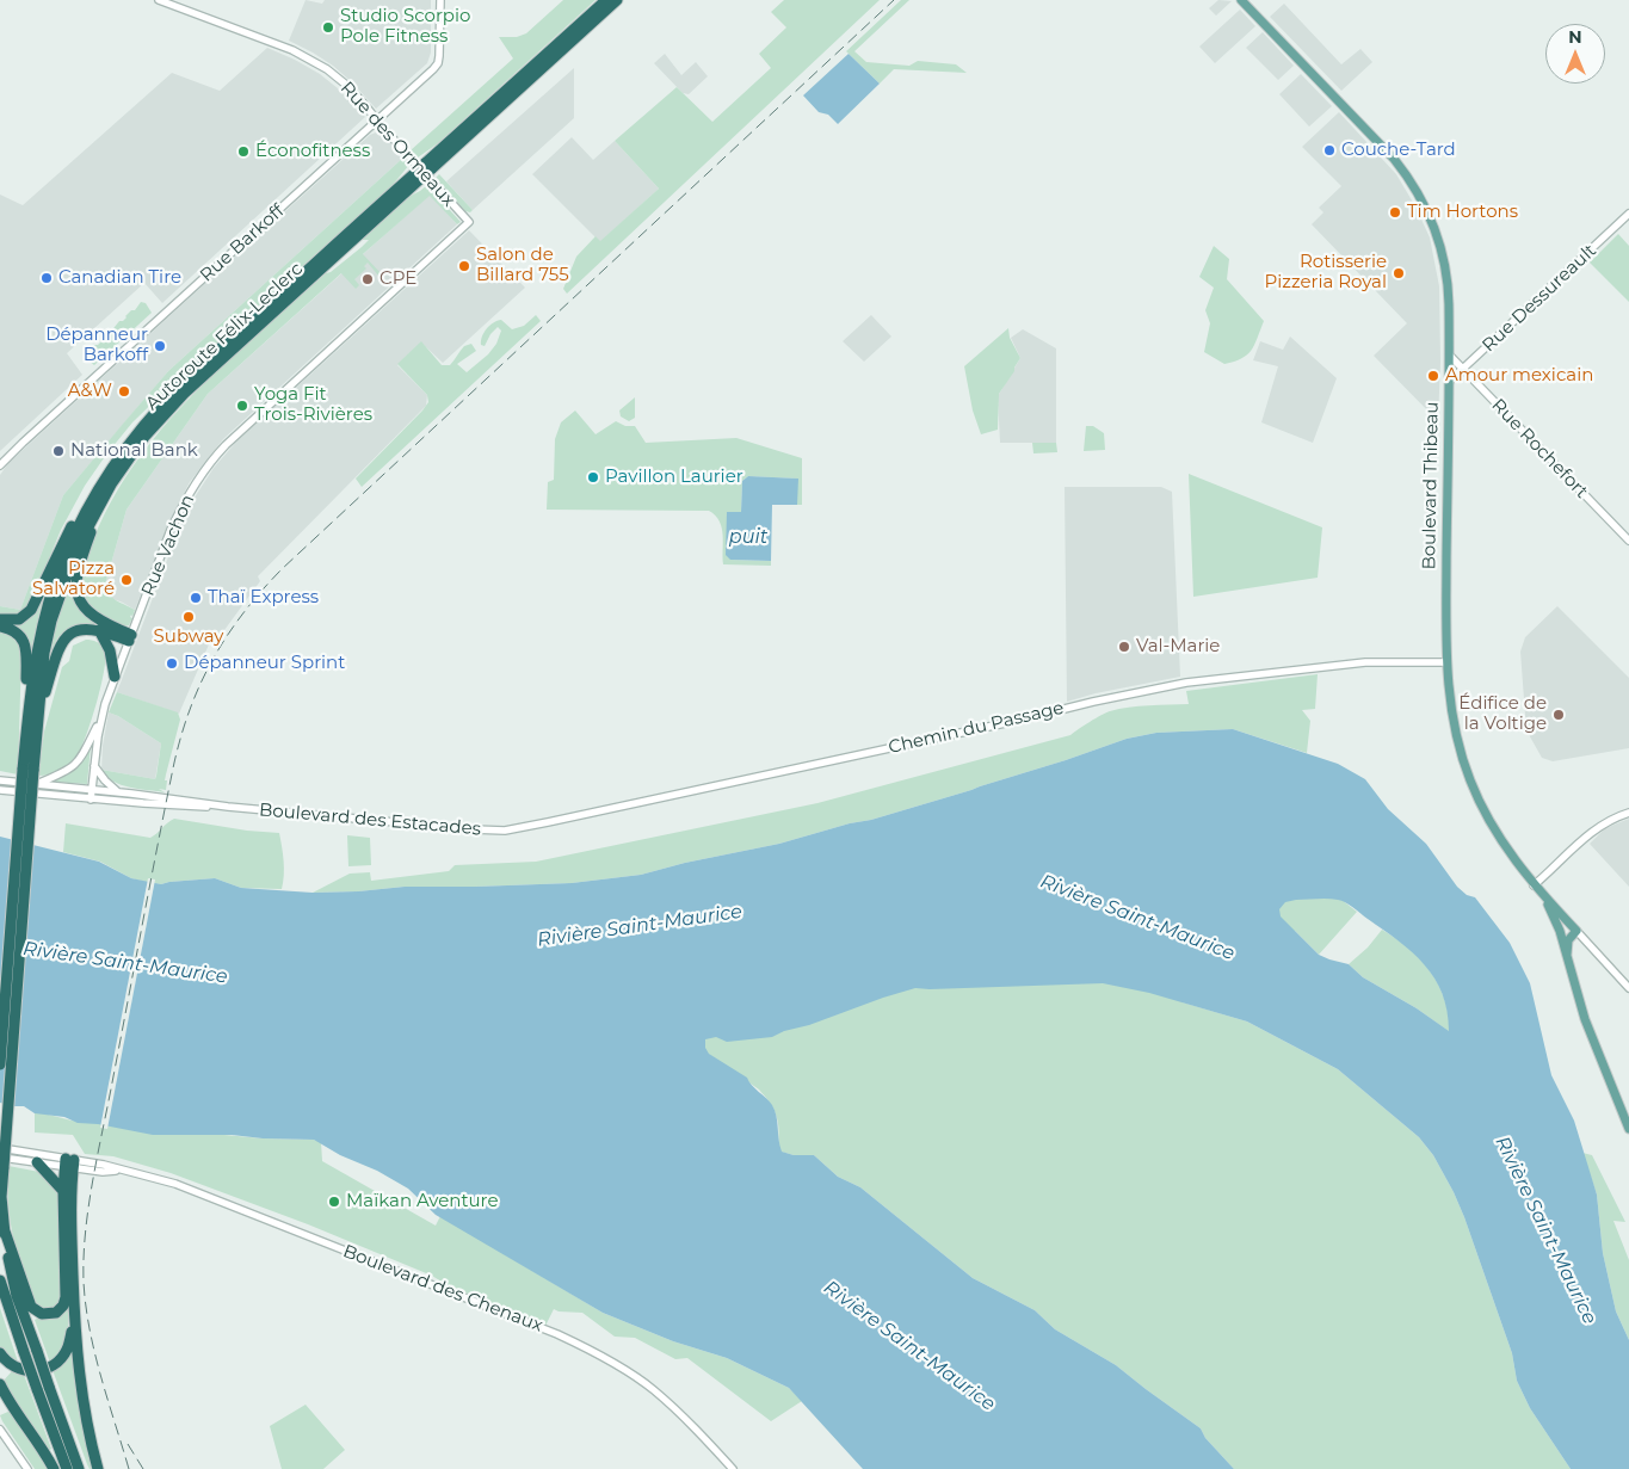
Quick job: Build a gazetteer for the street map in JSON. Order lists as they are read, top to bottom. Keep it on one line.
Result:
{"streets":{"highway":["Autoroute Félix-Leclerc"],"main road":["Boulevard Thibeau"],"street":["Rue des Ormeaux","Rue Barkoff","Rue Dessureault","Rue Rochefort","Rue Vachon","Chemin du Passage","Boulevard des Estacades","Boulevard des Chenaux"]},"crossings":[["Rue des Ormeaux","Rue Barkoff"],["Rue des Ormeaux","Rue Vachon"],["Rue Dessureault","Rue Rochefort"],["Rue Dessureault","Boulevard Thibeau"],["Autoroute Félix-Leclerc","Boulevard des Chenaux"],["Rue Rochefort","Boulevard Thibeau"],["Boulevard Thibeau","Chemin du Passage"],["Rue Vachon","Boulevard des Estacades"],["Chemin du Passage","Boulevard des Estacades"]],"water":["puit","Rivière Saint-Maurice"],"places":["Studio Scorpio Pole Fitness","Couche-Tard","Éconofitness","Tim Hortons","Salon de Billard 755","Rotisserie Pizzeria Royal","Canadian Tire","CPE","Dépanneur Barkoff","Amour mexicain","A&W","Yoga Fit Trois-Rivières","National Bank","Pavillon Laurier","Pizza Salvatoré","Thaï Express","Subway","Val-Marie","Dépanneur Sprint","Édifice de la Voltige","Maïkan Aventure"],"north":"top"}
